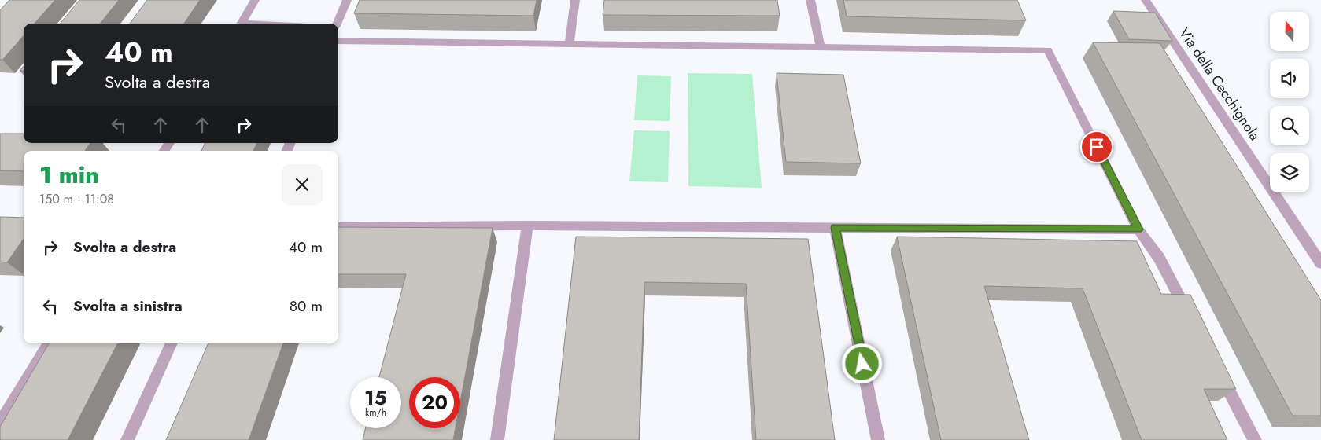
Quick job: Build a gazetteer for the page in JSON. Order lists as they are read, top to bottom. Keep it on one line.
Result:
{"streets":{"street":["Via della Cecchignola"]},"north":"top","page":{"turn":["40 m","Svolta a destra"],"heading":["1 min","150 m · 11:08"],"list":[{"name":"Svolta a destra","value":"40 m"},{"name":"Svolta a sinistra","value":"80 m"}],"speed":"15 km/h","limit":"20"}}
